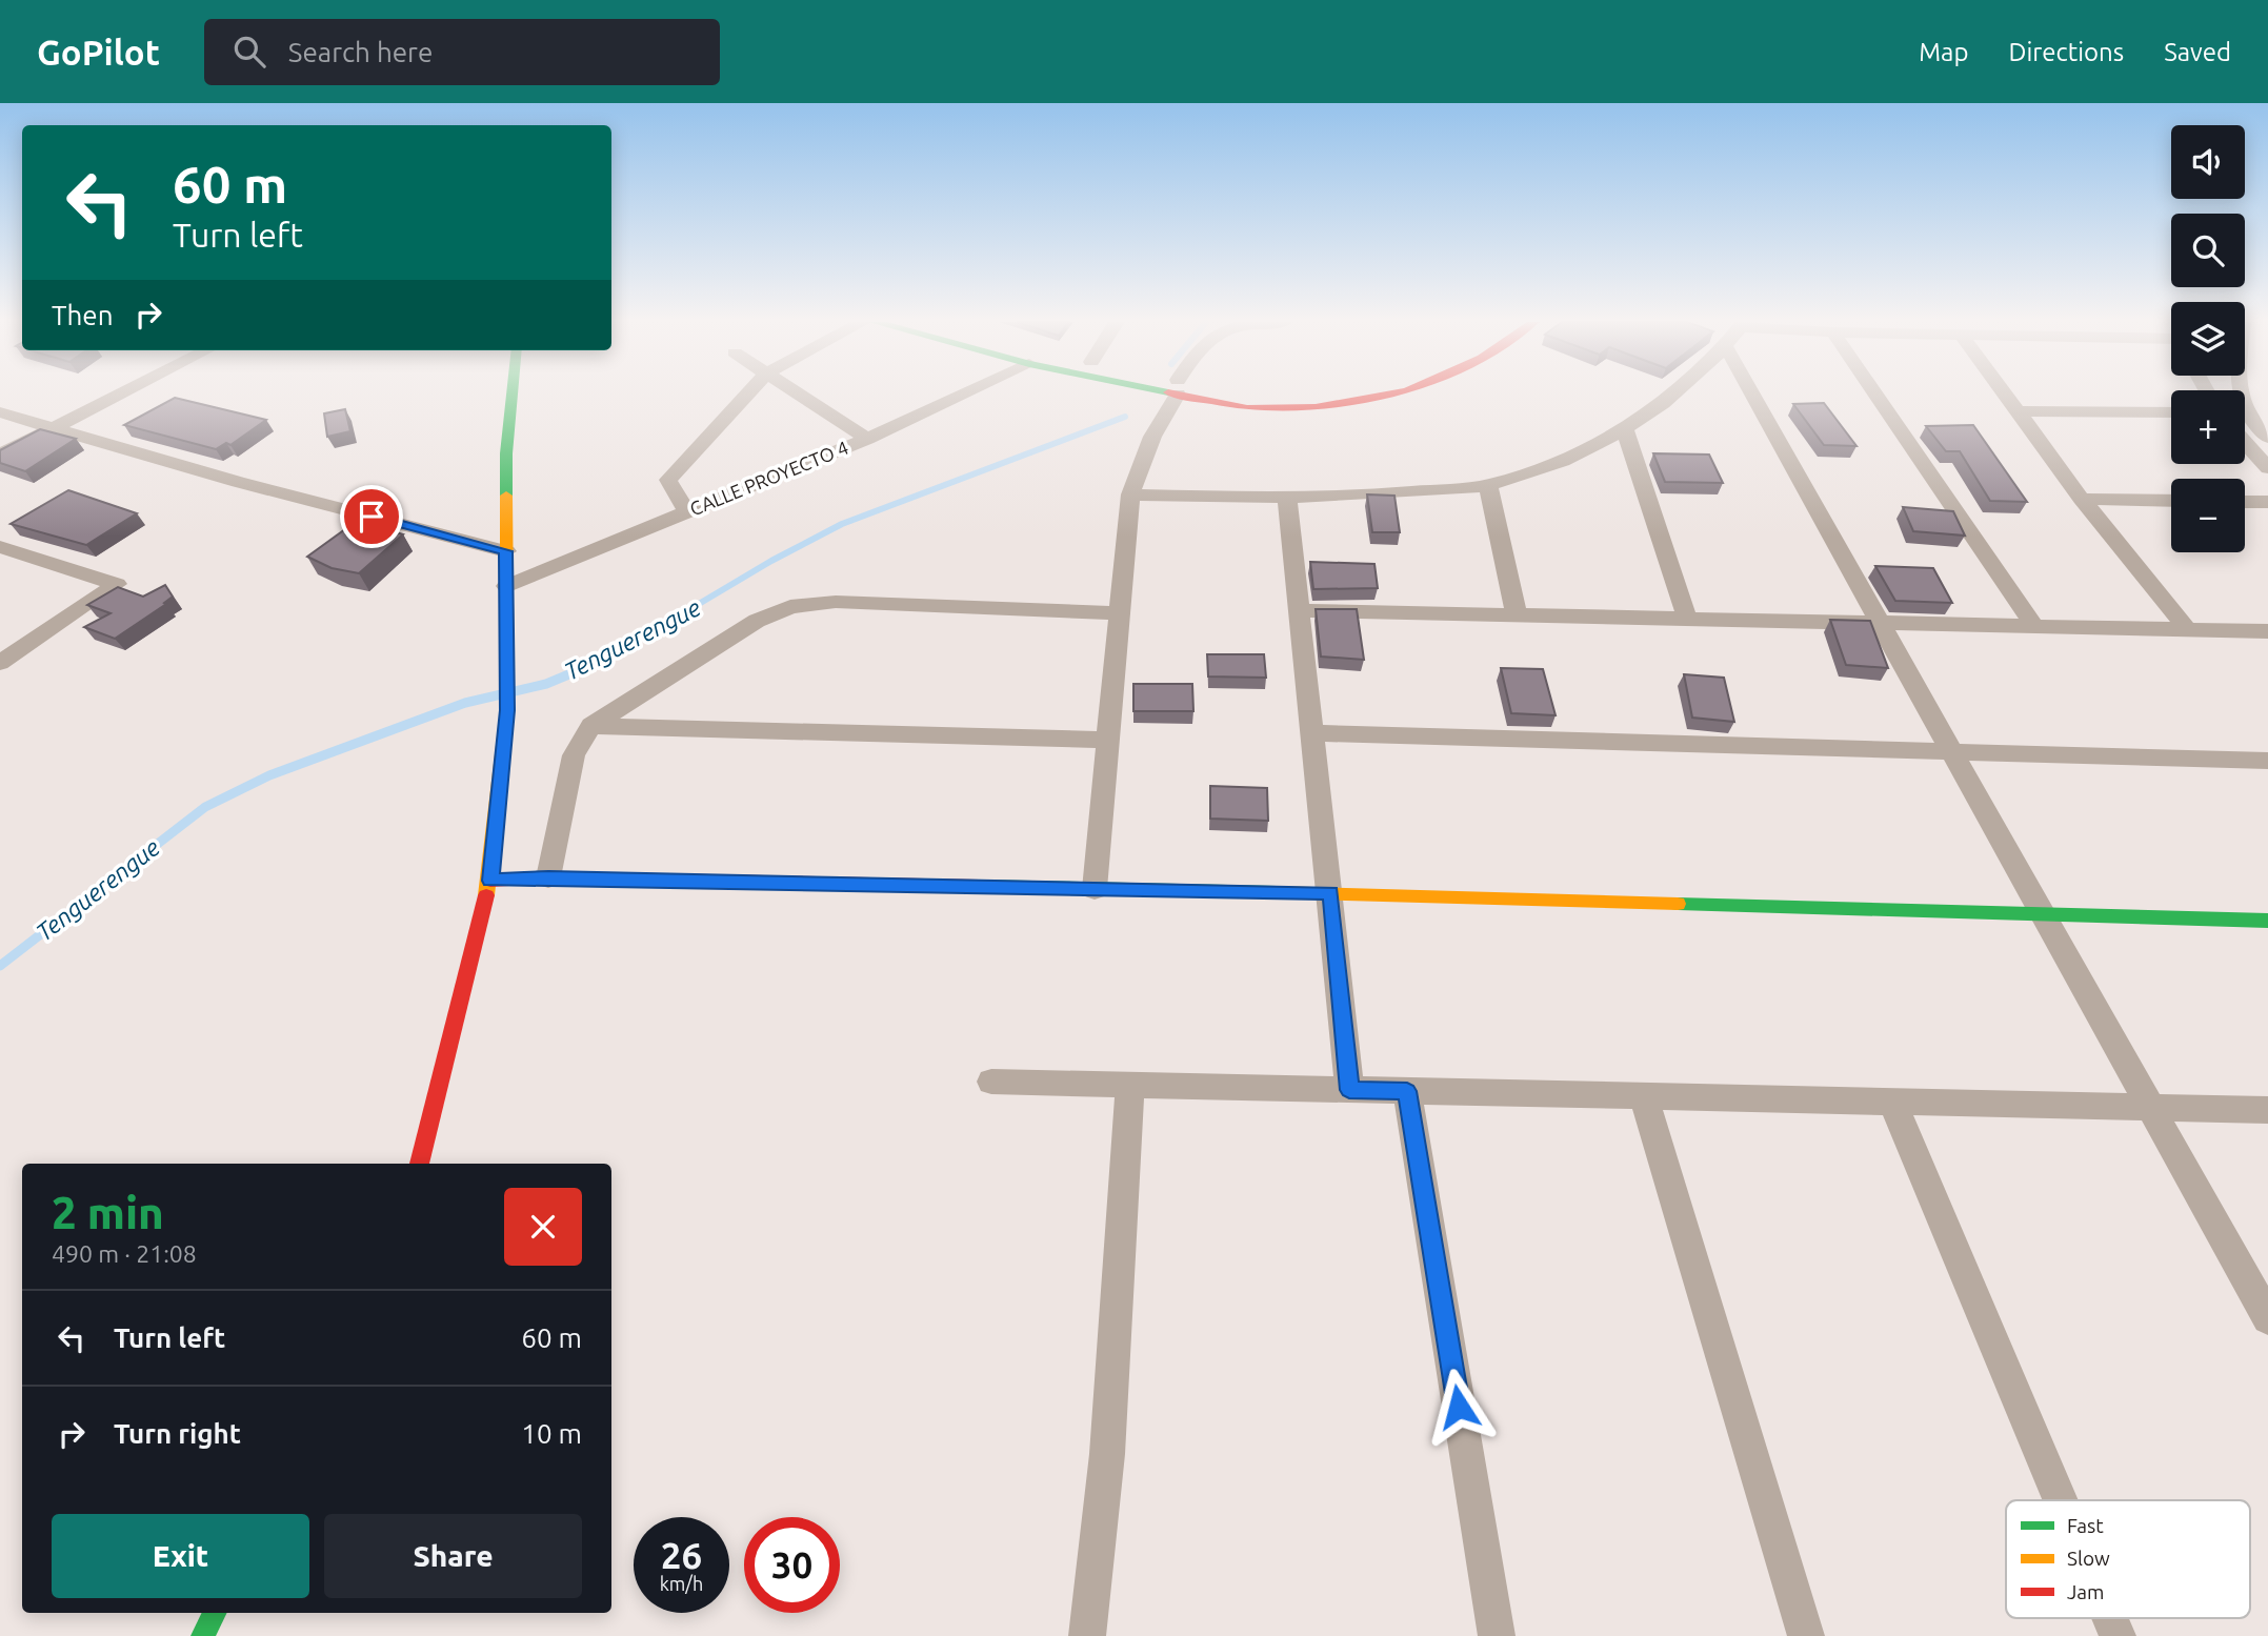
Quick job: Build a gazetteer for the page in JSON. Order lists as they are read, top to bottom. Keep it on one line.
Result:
{"streets":{"street":["CALLE PROYECTO 4"]},"water":["Tenguerengue"],"legend":["Fast","Slow","Jam"],"page":{"header":"GoPilot","search":"Search here","nav":["Map","Directions","Saved"],"map_buttons":["+","−"],"turn":["60 m","Turn left"],"then":"Then","heading":["2 min","490 m · 21:08"],"list":[{"name":"Turn left","value":"60 m"},{"name":"Turn right","value":"10 m"}],"buttons":["Exit","Share"],"speed":"26 km/h","limit":"30"}}
